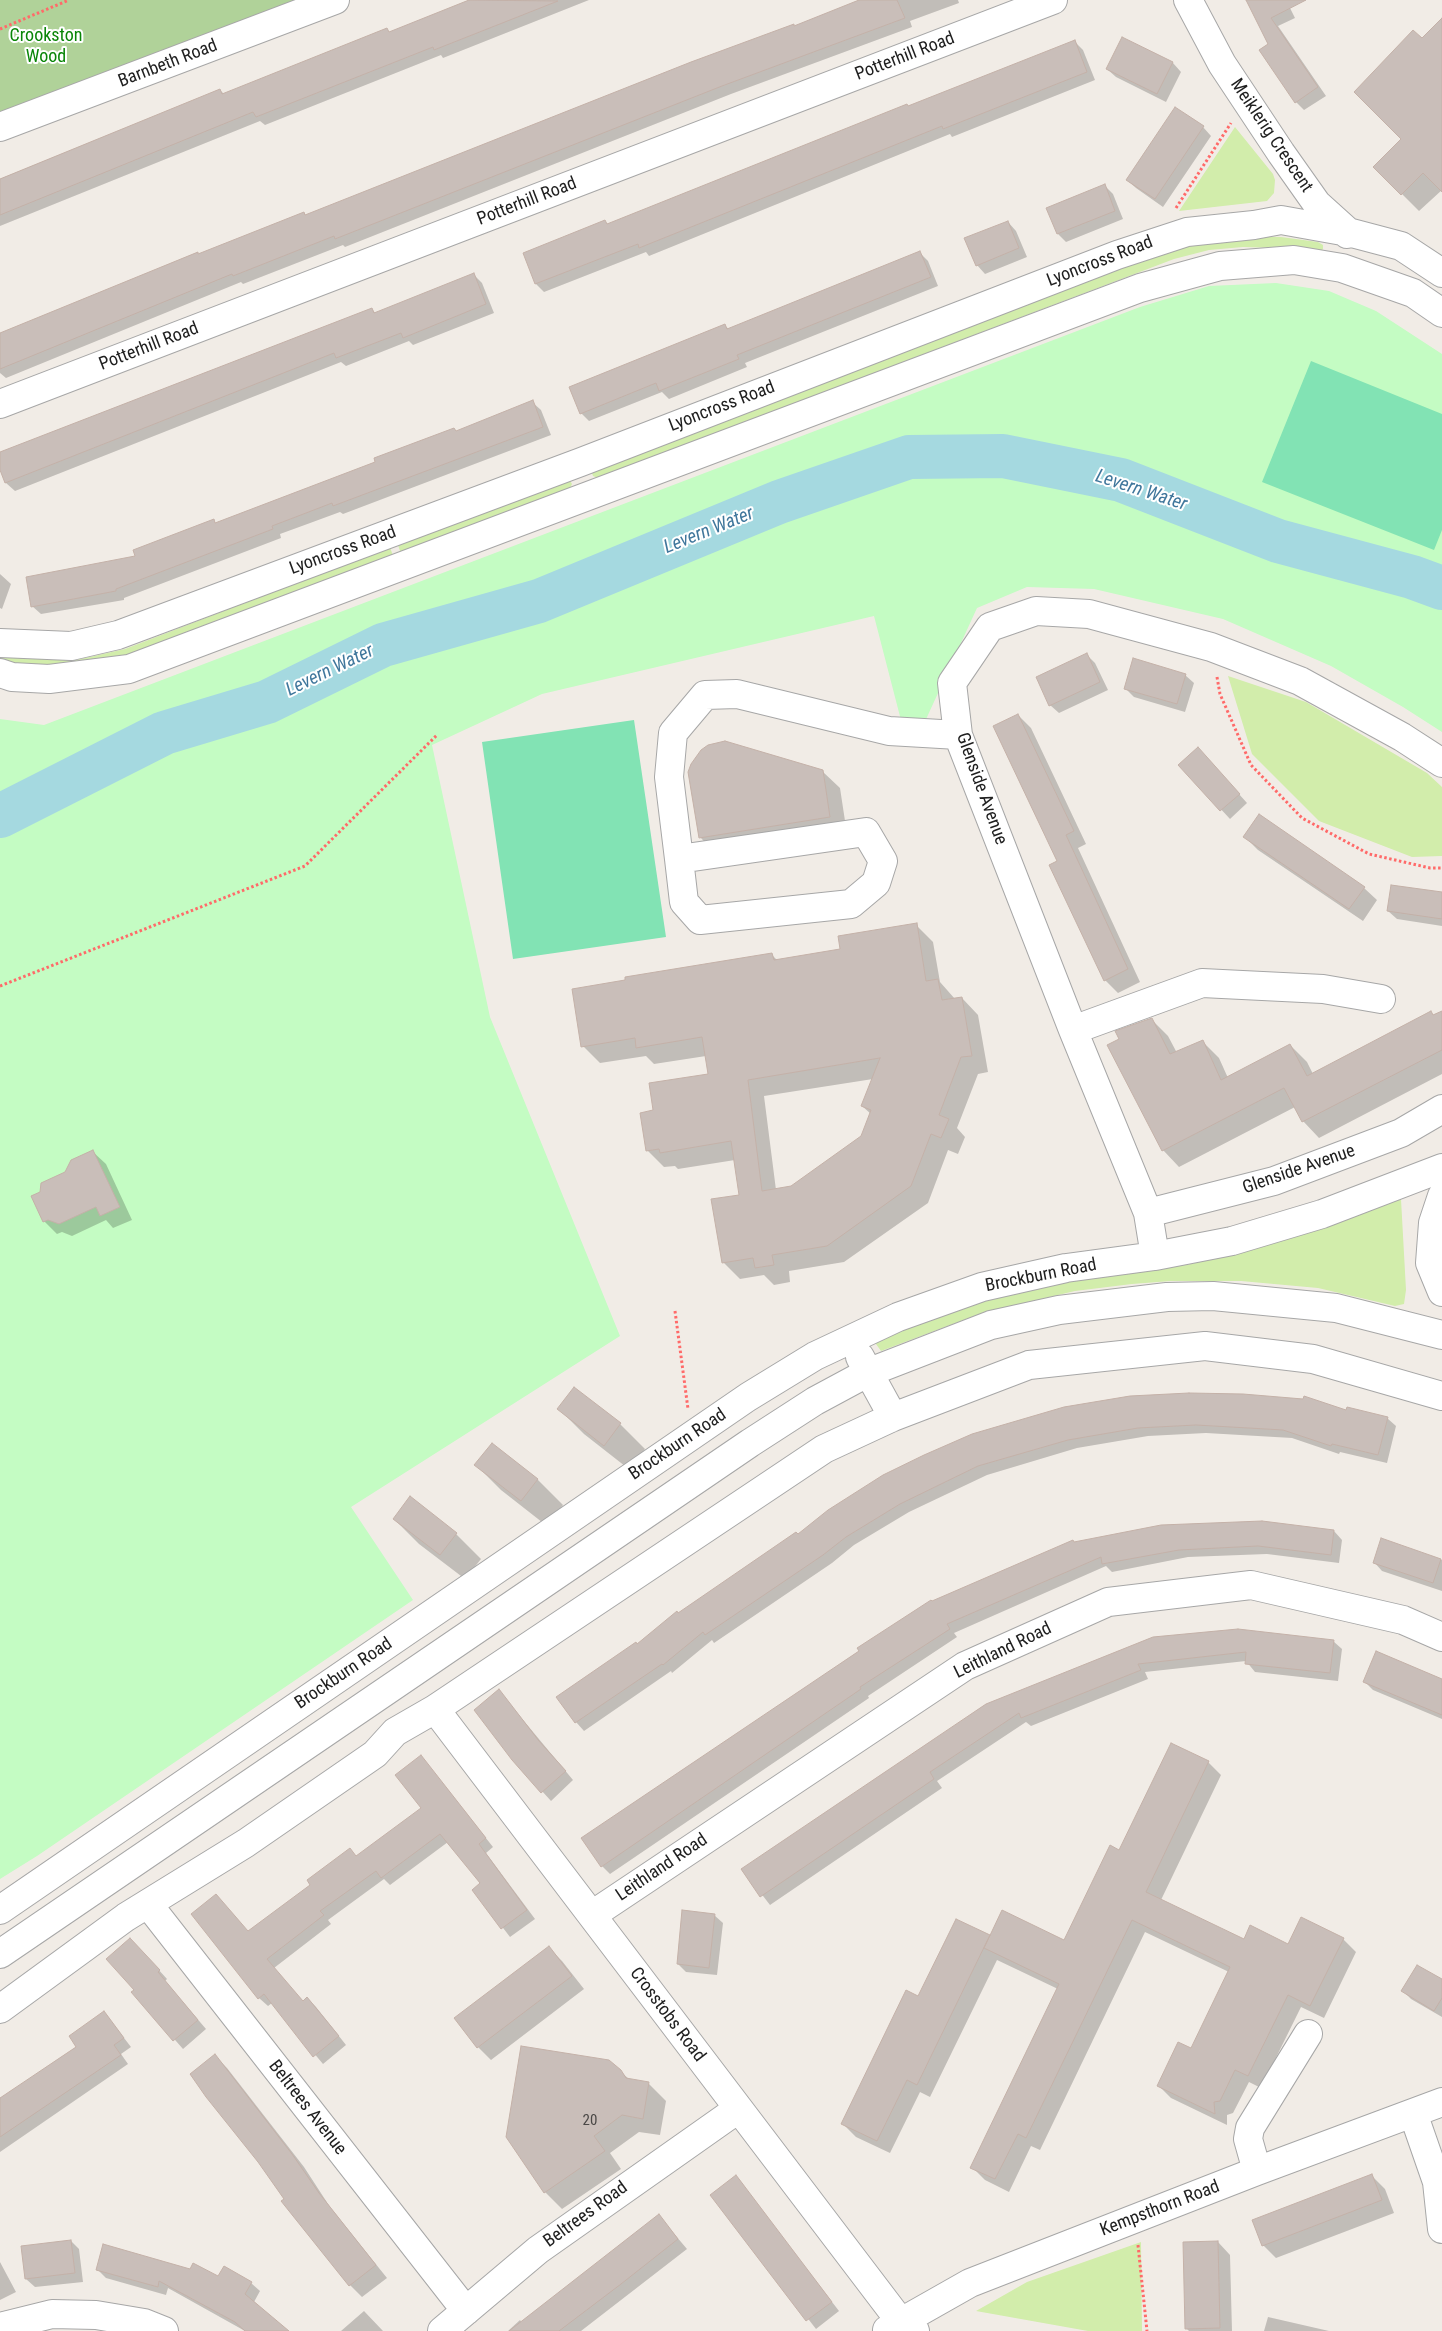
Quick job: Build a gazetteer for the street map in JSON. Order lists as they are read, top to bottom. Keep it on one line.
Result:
{"streets":{"street":["Potterhill Road","Barnbeth Road","Meiklerig Crescent","Lyoncross Road","Glenside Avenue","Brockburn Road","Leithland Road","Crosstobs Road","Beltrees Avenue","Kempsthorn Road","Beltrees Road"]},"crossings":[["Meiklerig Crescent","Lyoncross Road"],["Glenside Avenue","Brockburn Road"],["Leithland Road","Crosstobs Road"],["Crosstobs Road","Kempsthorn Road"],["Crosstobs Road","Beltrees Road"],["Beltrees Avenue","Beltrees Road"]],"water":["Levern Water"],"parks":["Crookston Wood"],"house_numbers":["20"]}
